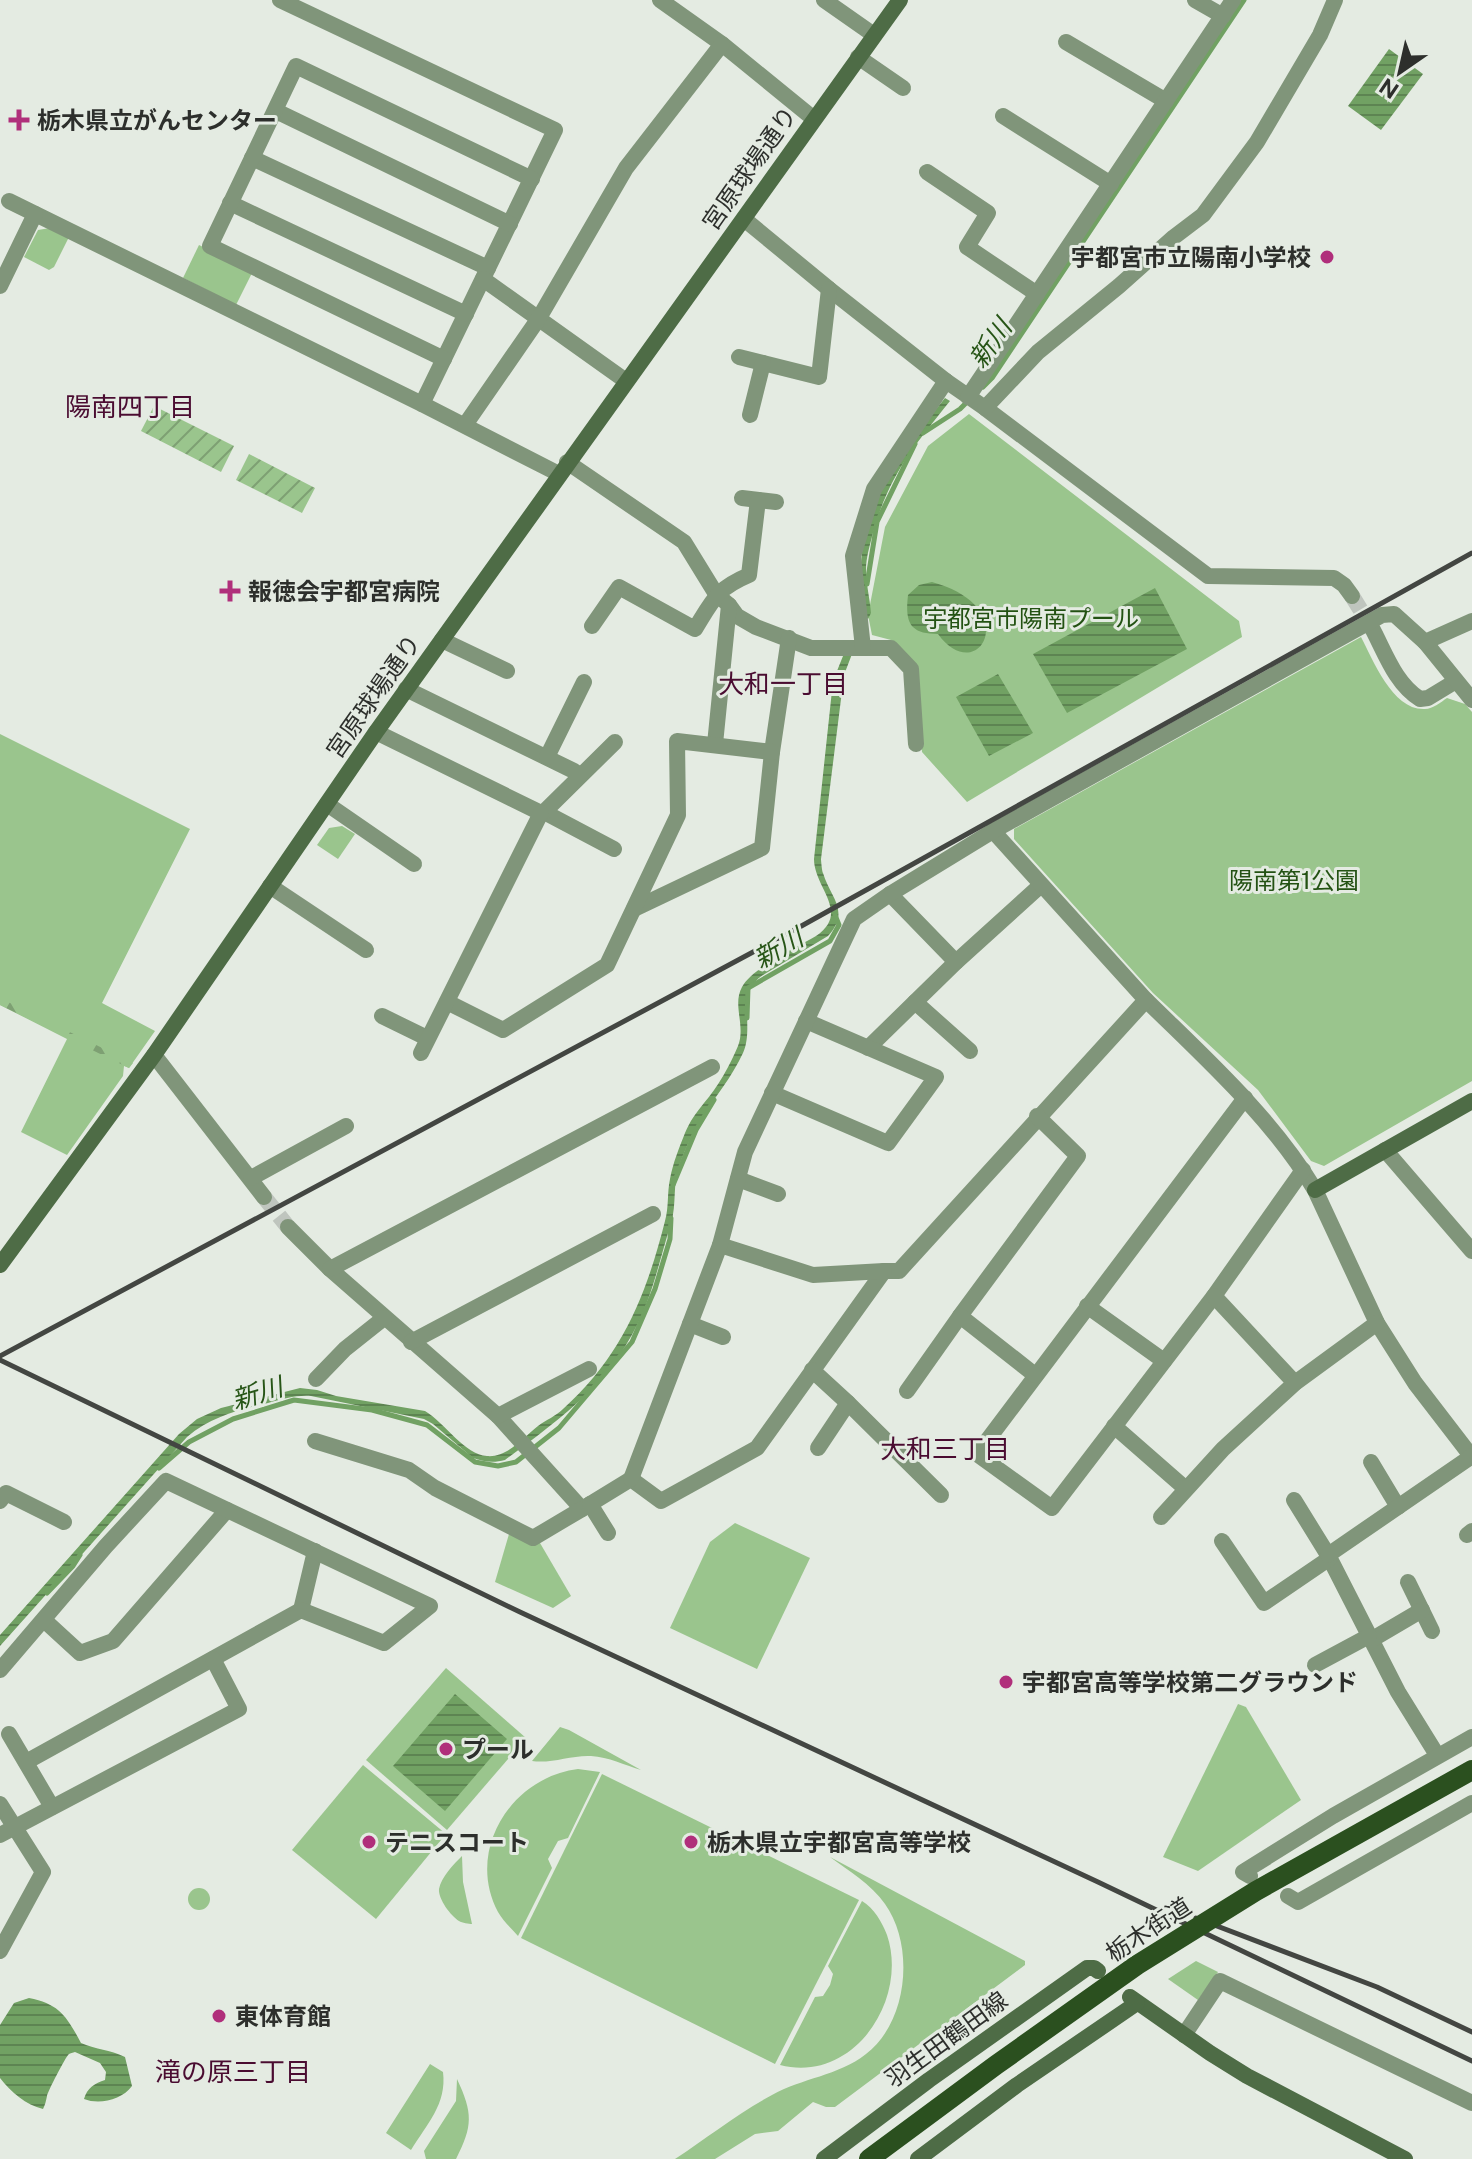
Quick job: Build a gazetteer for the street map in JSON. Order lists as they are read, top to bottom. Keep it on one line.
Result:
{"streets":{"main road":["栃木街道"],"street":["宮原球場通り","羽生田鶴田線"]},"districts":["陽南四丁目","大和一丁目","大和三丁目","滝の原三丁目"],"water":["新川"],"parks":["宇都宮市陽南プール","陽南第1公園"],"places":{"health":["栃木県立がんセンター","報徳会宇都宮病院"],"other":["宇都宮市立陽南小学校","宇都宮高等学校第二グラウンド","プール","テニスコート","栃木県立宇都宮高等学校","東体育館"]},"north":"bottom left"}
